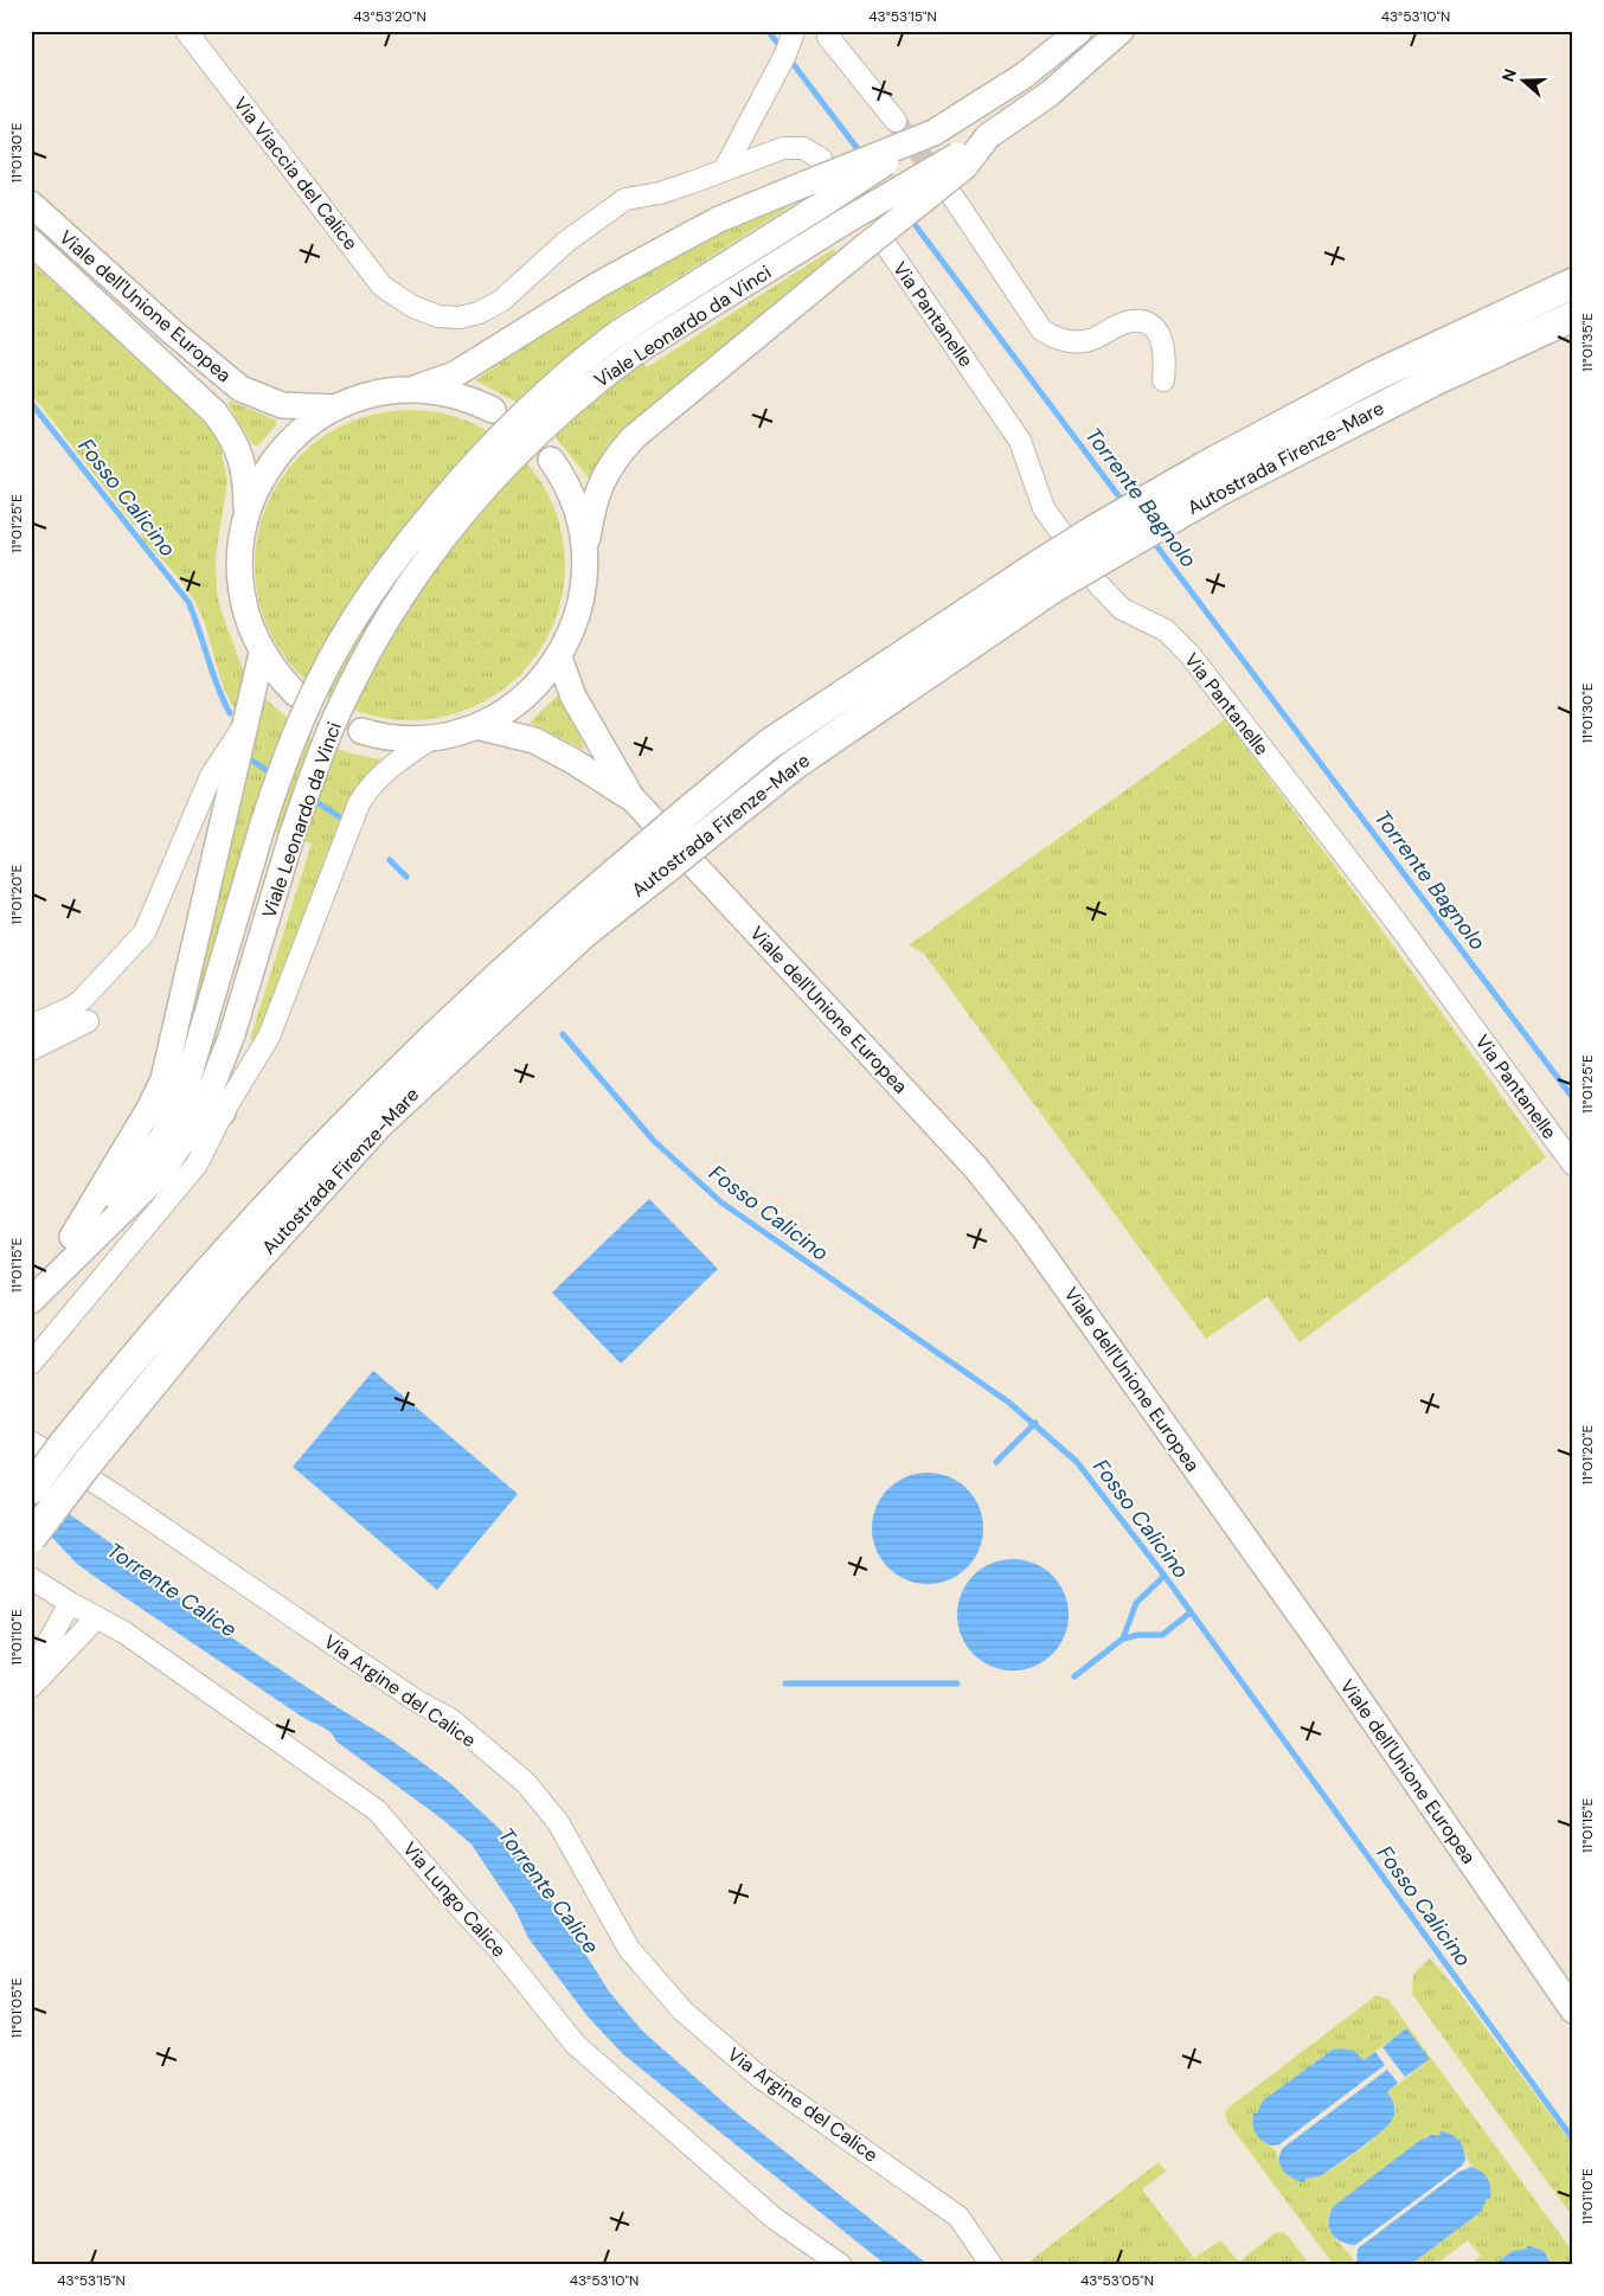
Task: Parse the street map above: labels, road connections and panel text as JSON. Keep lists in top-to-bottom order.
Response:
{
  "streets": {
    "highway": ["Autostrada Firenze-Mare"],
    "main road": ["Viale dell'Unione Europea", "Viale Leonardo da Vinci"],
    "street": [
      "Via Viaccia del Calice",
      "Via Pantanelle",
      "Via Argine del Calice",
      "Via Lungo Calice"
    ]
  },
  "water": ["Fosso Calicino", "Torrente Bagnolo", "Torrente Calice"],
  "north": "left",
  "coordinates": [
    "43°53'20\"N",
    "43°53'15\"N",
    "43°53'10\"N",
    "11°01'30\"E",
    "11°01'35\"E",
    "11°01'25\"E",
    "11°01'20\"E",
    "11°01'15\"E",
    "11°01'10\"E",
    "11°01'05\"E",
    "43°53'05\"N"
  ]
}
